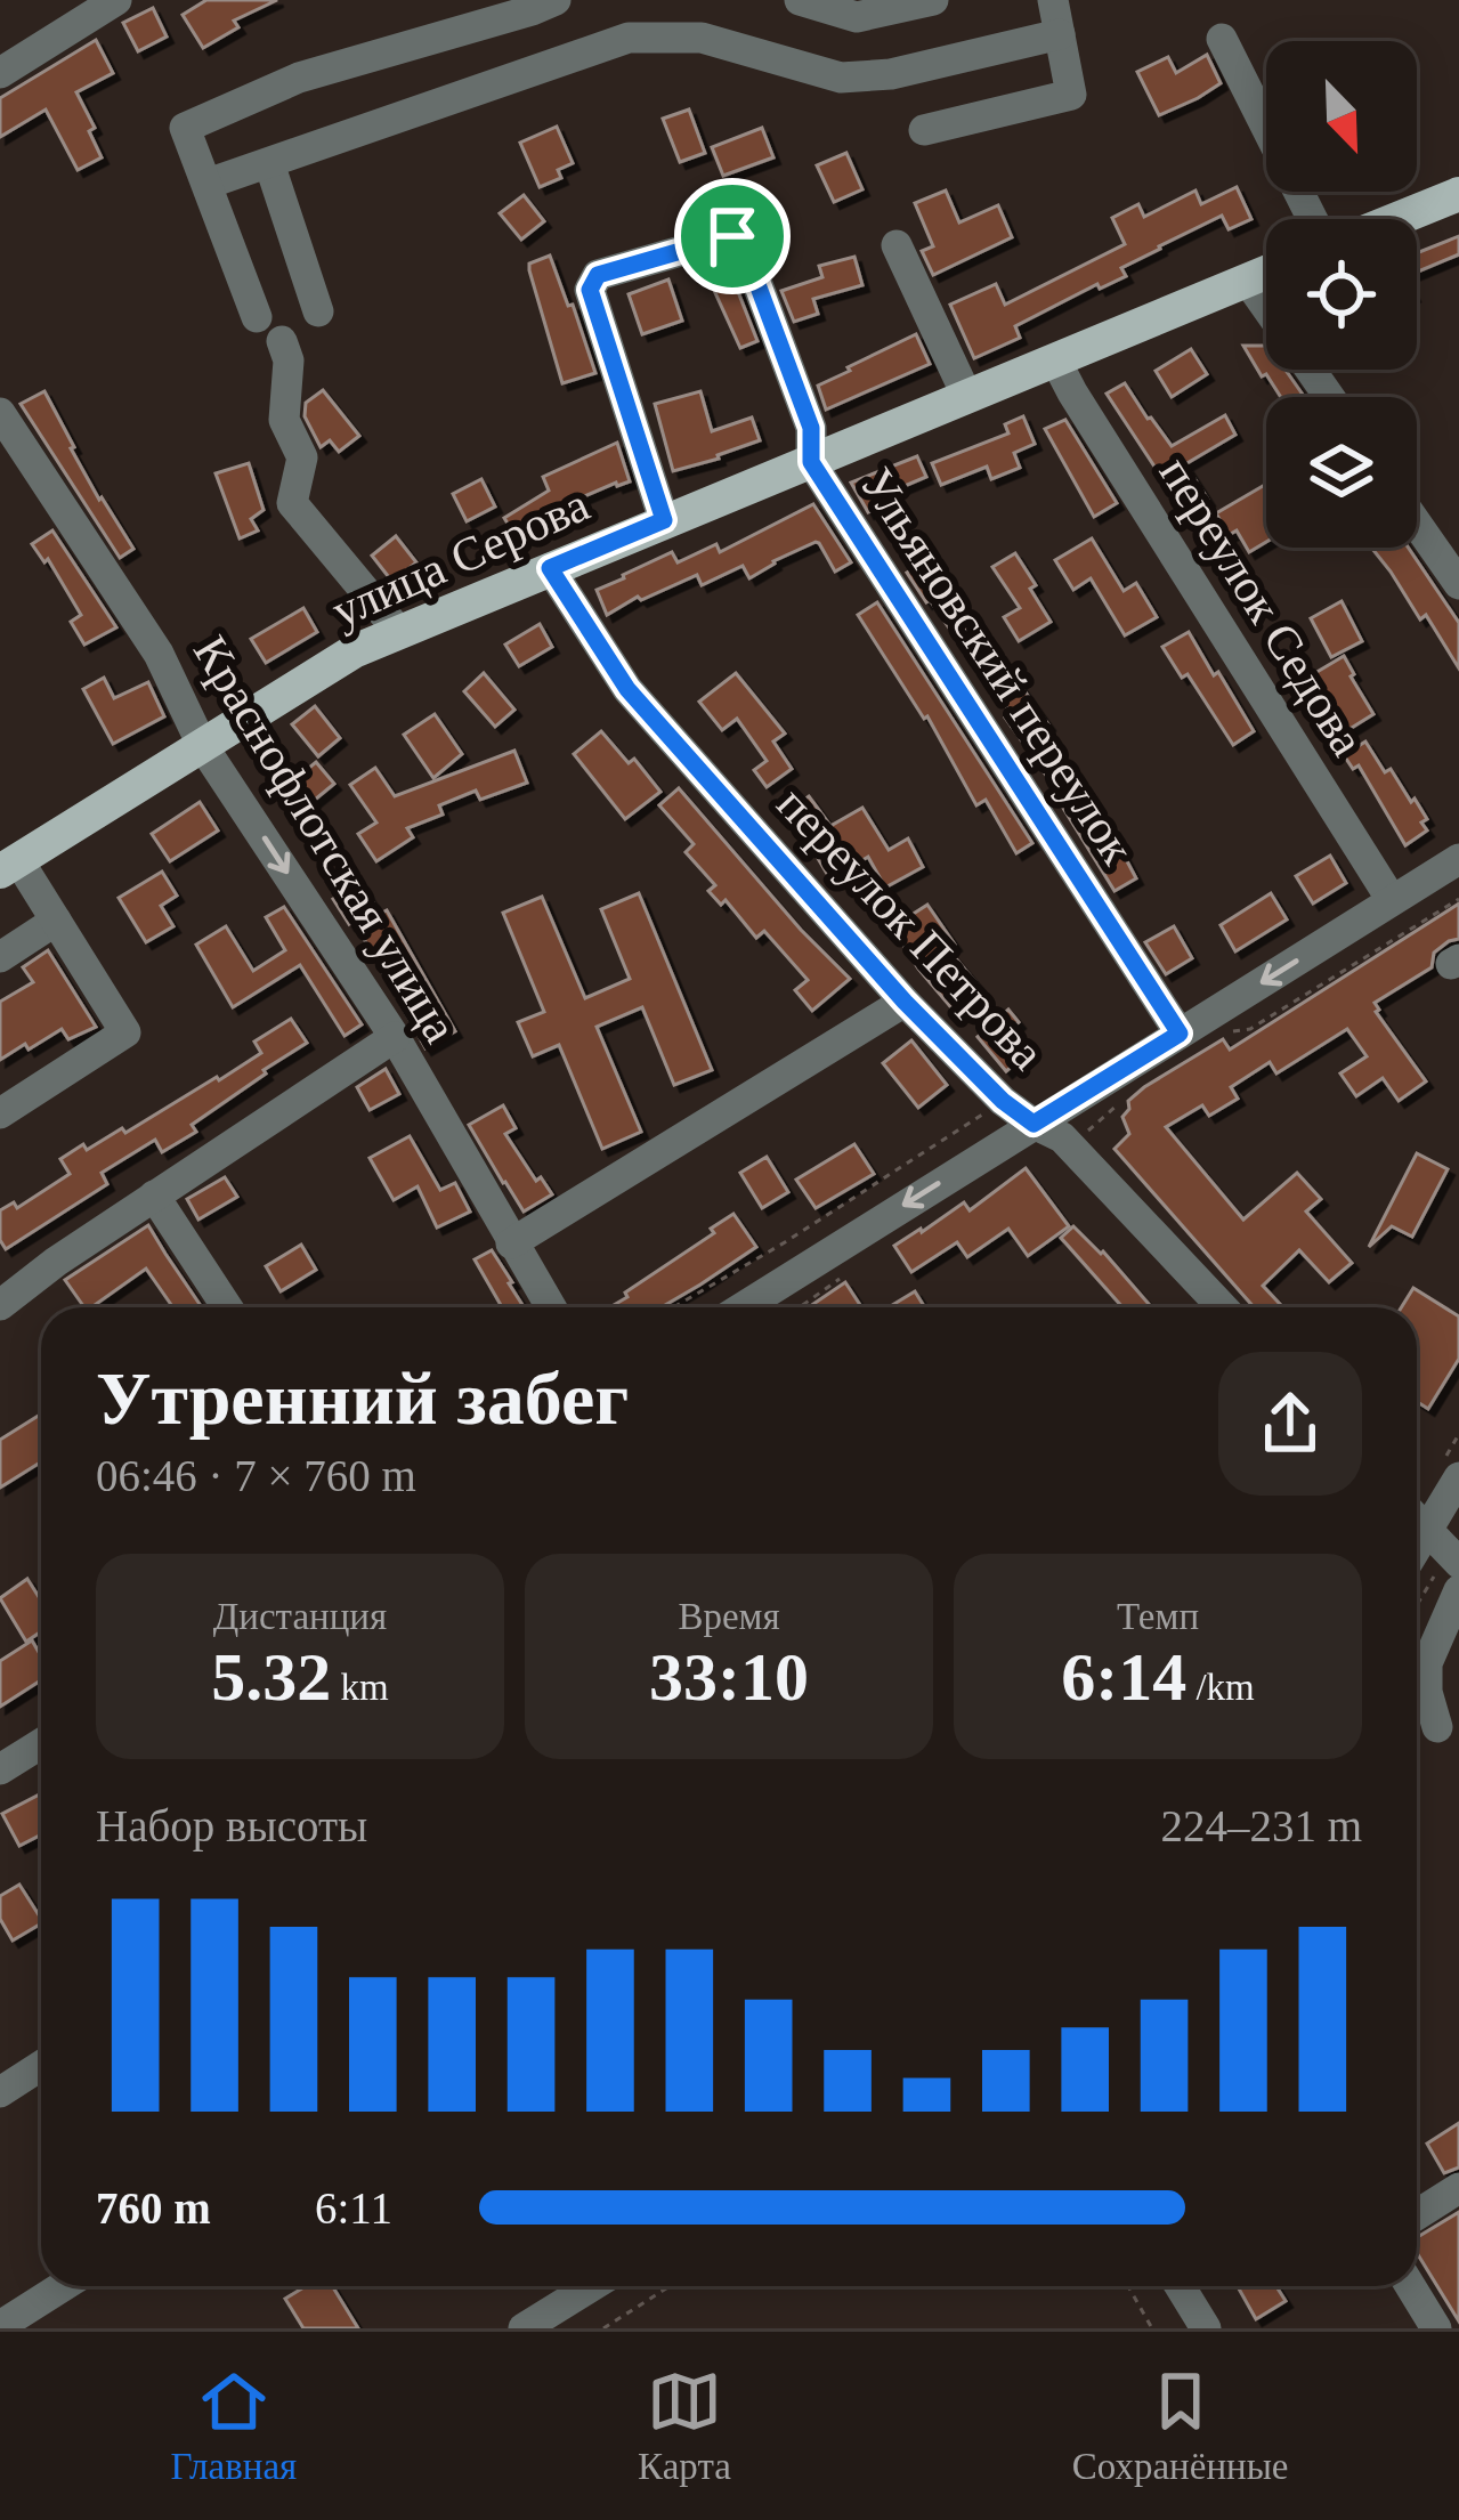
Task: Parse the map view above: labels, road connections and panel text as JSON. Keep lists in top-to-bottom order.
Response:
{
  "streets": {
    "main road": ["улица Серова"],
    "street": [
      "переулок Седова",
      "Ульяновский переулок",
      "Краснофлотская улица",
      "переулок Петрова"
    ]
  },
  "crossings": [
    ["улица Серова", "переулок Седова"],
    ["улица Серова", "Ульяновский переулок"],
    ["улица Серова", "Краснофлотская улица"],
    ["улица Серова", "переулок Петрова"]
  ],
  "north": "bottom right",
  "page": {
    "heading": ["Утренний забег", "06:46 · 7 × 760 m"],
    "stats": [
      ["Дистанция", "5.32 km"],
      ["Время", "33:10"],
      ["Темп", "6:14 /km"]
    ],
    "chart": ["Набор высоты", "224–231 m"],
    "list": [
      {
        "name": "760 m",
        "note": "6:11"
      }
    ],
    "tabs": ["Главная", "Карта", "Сохранённые"]
  }
}
